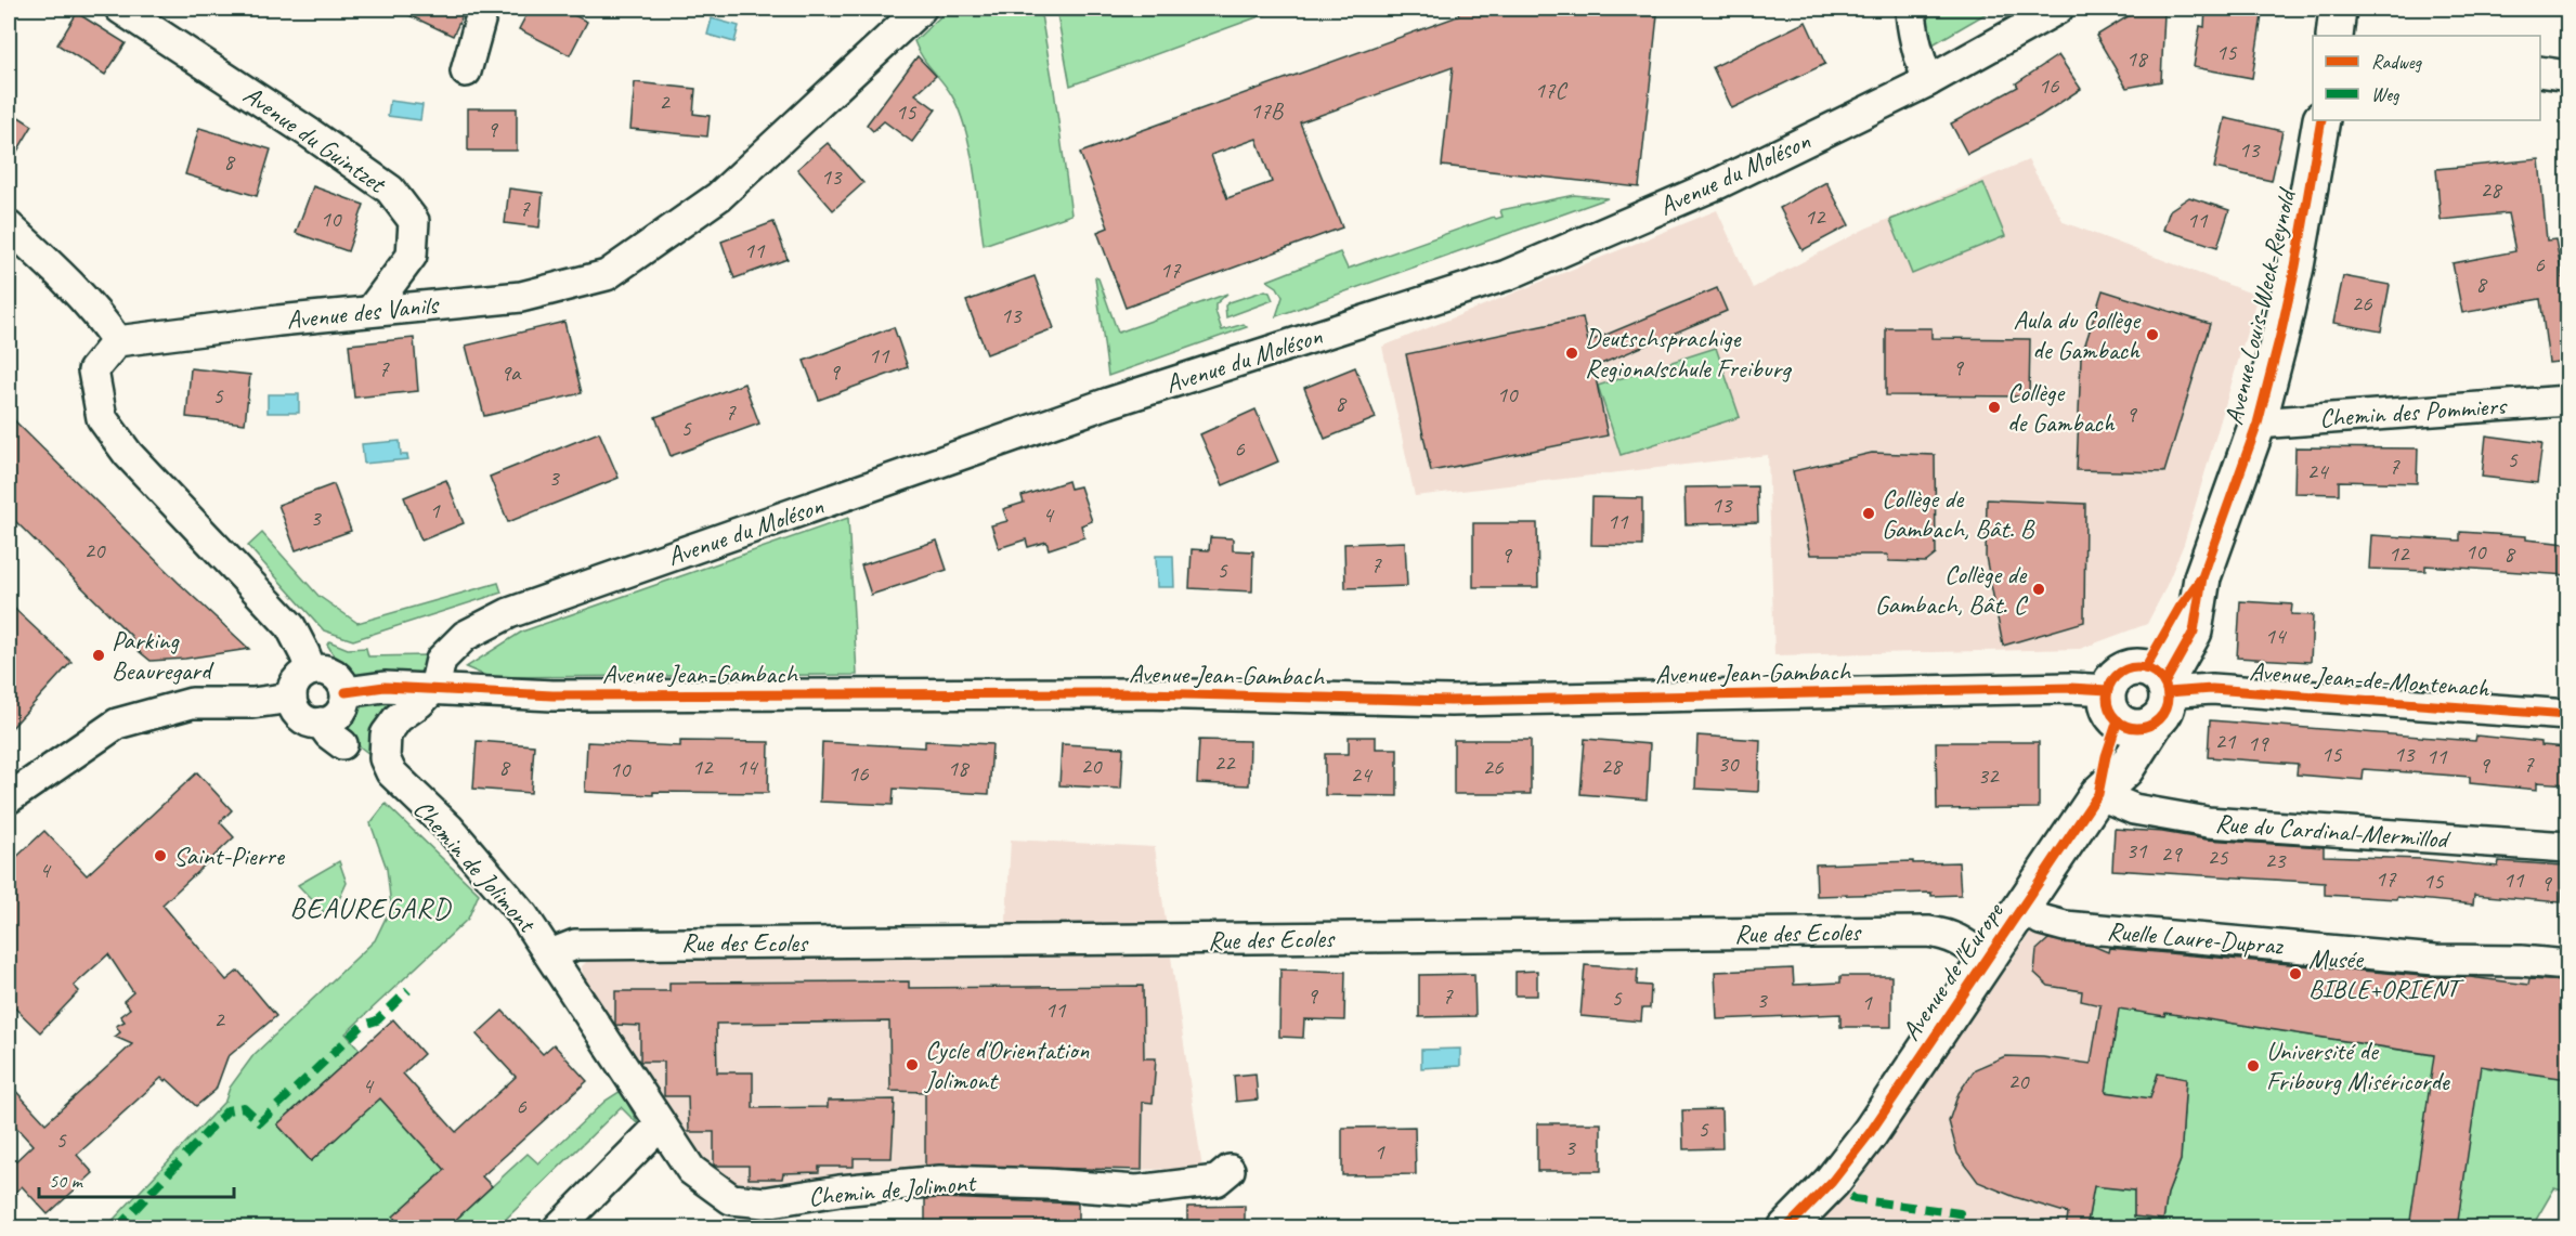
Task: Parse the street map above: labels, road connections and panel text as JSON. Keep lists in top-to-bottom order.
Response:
{
  "streets": {
    "main road": ["Avenue Louis-Weck-Reynold", "Avenue de l'Europe"],
    "street": [
      "Avenue du Guintzet",
      "Avenue du Moléson",
      "Avenue des Vanils",
      "Chemin des Pommiers",
      "Avenue Jean-Gambach",
      "Avenue Jean-de-Montenach",
      "Rue du Cardinal-Mermillod",
      "Chemin de Jolimont",
      "Rue des Ecoles",
      "Ruelle Laure-Dupraz"
    ]
  },
  "crossings": [
    ["Avenue du Guintzet", "Avenue des Vanils"],
    ["Avenue du Moléson", "Avenue Jean-Gambach"],
    ["Avenue du Moléson", "Chemin de Jolimont"],
    ["Avenue Louis-Weck-Reynold", "Chemin des Pommiers"],
    ["Avenue Louis-Weck-Reynold", "Avenue Jean-de-Montenach"],
    ["Avenue Louis-Weck-Reynold", "Avenue de l'Europe"],
    ["Avenue Jean-Gambach", "Chemin de Jolimont"],
    ["Avenue Jean-Gambach", "Avenue de l'Europe"],
    ["Avenue Jean-de-Montenach", "Avenue de l'Europe"],
    ["Rue du Cardinal-Mermillod", "Avenue de l'Europe"],
    ["Chemin de Jolimont", "Rue des Ecoles"],
    ["Rue des Ecoles", "Avenue de l'Europe"],
    ["Ruelle Laure-Dupraz", "Avenue de l'Europe"]
  ],
  "districts": ["BEAUREGARD"],
  "places": [
    "Aula du Collège de Gambach",
    "Deutschsprachige Regionalschule Freiburg",
    "Collège de Gambach",
    "Collège de Gambach, Bât. B",
    "Collège de Gambach, Bât. C",
    "Parking Beauregard",
    "Saint-Pierre",
    "Musée BIBLE+ORIENT",
    "Cycle d'Orientation Jolimont",
    "Université de Fribourg Miséricorde"
  ],
  "house_numbers": [
    "15",
    "18",
    "16",
    "17C",
    "2",
    "17B",
    "15",
    "9",
    "13",
    "8",
    "13",
    "28",
    "7",
    "12",
    "10",
    "11",
    "11",
    "6",
    "17",
    "8",
    "26",
    "13",
    "11",
    "9",
    "7",
    "9",
    "9a",
    "10",
    "5",
    "8",
    "7",
    "9",
    "5",
    "6",
    "5",
    "7",
    "24",
    "3",
    "13",
    "1",
    "4",
    "3",
    "11",
    "20",
    "10",
    "12",
    "8",
    "9",
    "7",
    "5",
    "14",
    "21",
    "19",
    "15",
    "13",
    "11",
    "22",
    "30",
    "7",
    "9",
    "20",
    "28",
    "8",
    "12",
    "14",
    "26",
    "18",
    "10",
    "16",
    "24",
    "32",
    "31",
    "29",
    "25",
    "23",
    "4",
    "17",
    "11",
    "15",
    "9",
    "9",
    "7",
    "5",
    "3",
    "1",
    "11",
    "2",
    "20",
    "4",
    "6",
    "5",
    "5",
    "3",
    "1"
  ],
  "legend": ["Radweg", "Weg"],
  "scale_bar": "50 m"
}
